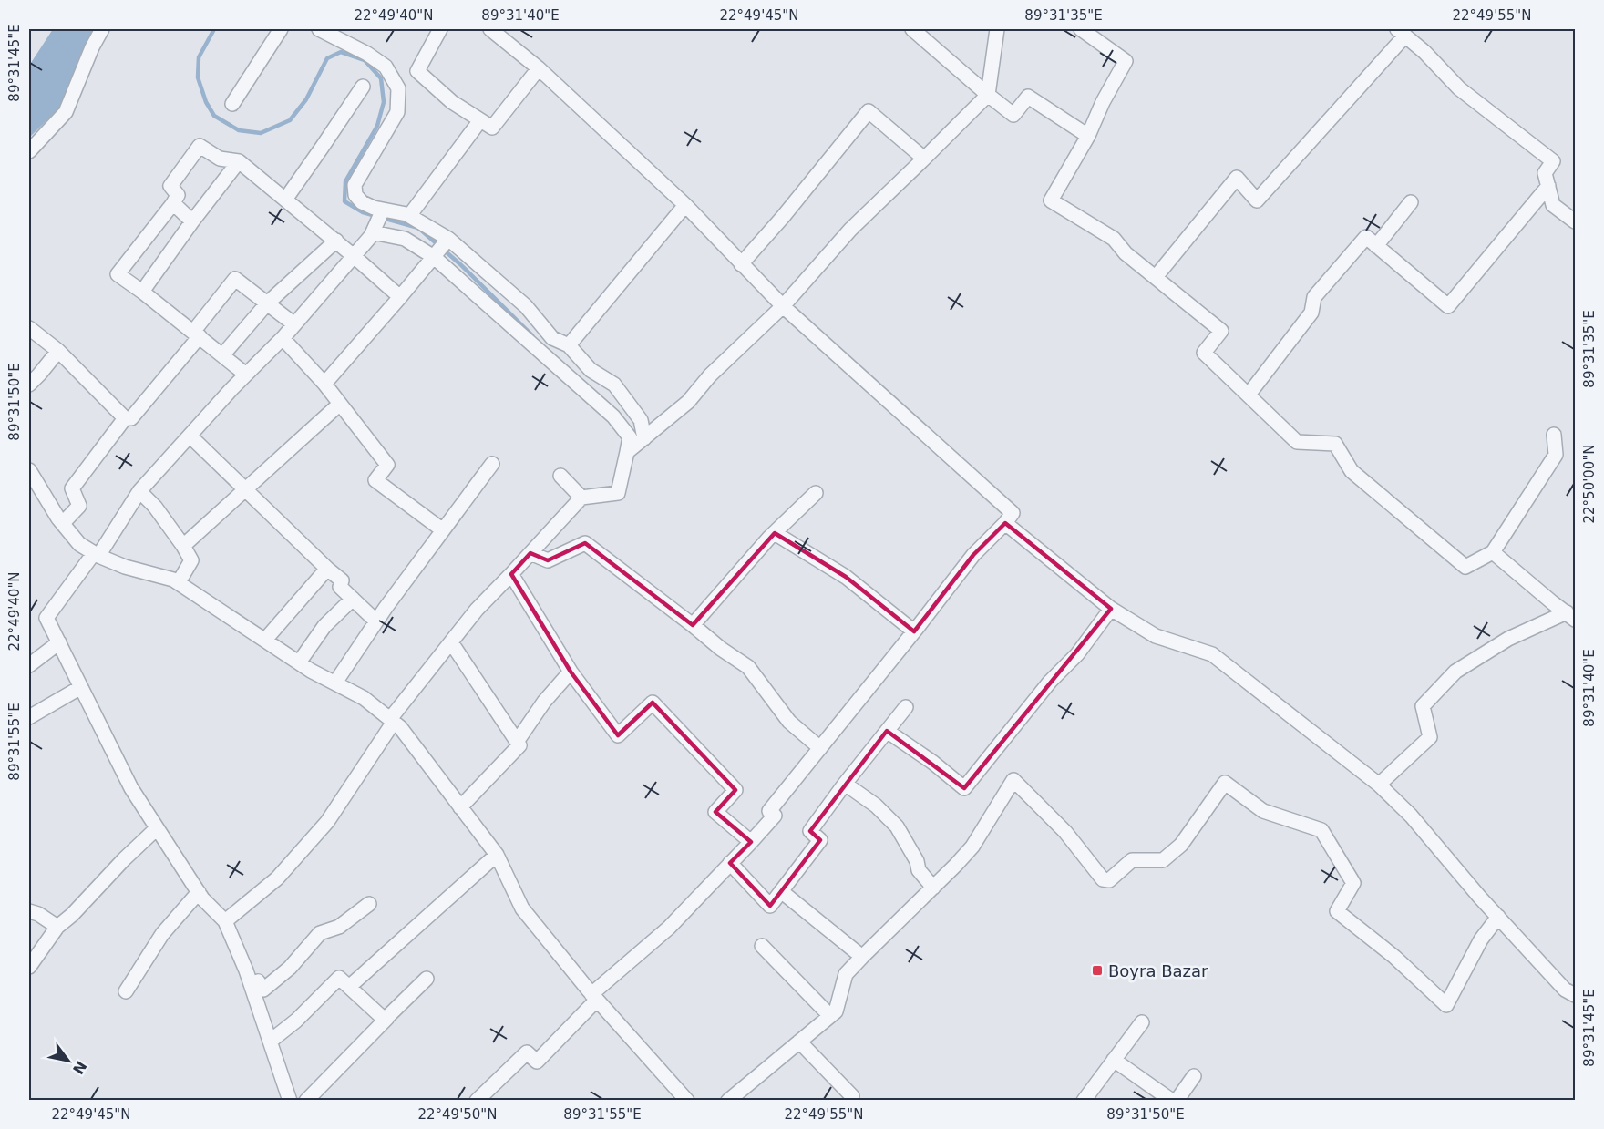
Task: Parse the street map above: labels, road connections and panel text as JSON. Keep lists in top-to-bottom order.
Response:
{
  "places": {
    "transit": ["Boyra Bazar"]
  },
  "north": "bottom right",
  "coordinates": [
    "22°49'40\"N",
    "89°31'40\"E",
    "22°49'45\"N",
    "89°31'35\"E",
    "22°49'55\"N",
    "89°31'45\"E",
    "89°31'50\"E",
    "22°50'00\"N",
    "89°31'55\"E",
    "22°49'50\"N"
  ]
}
